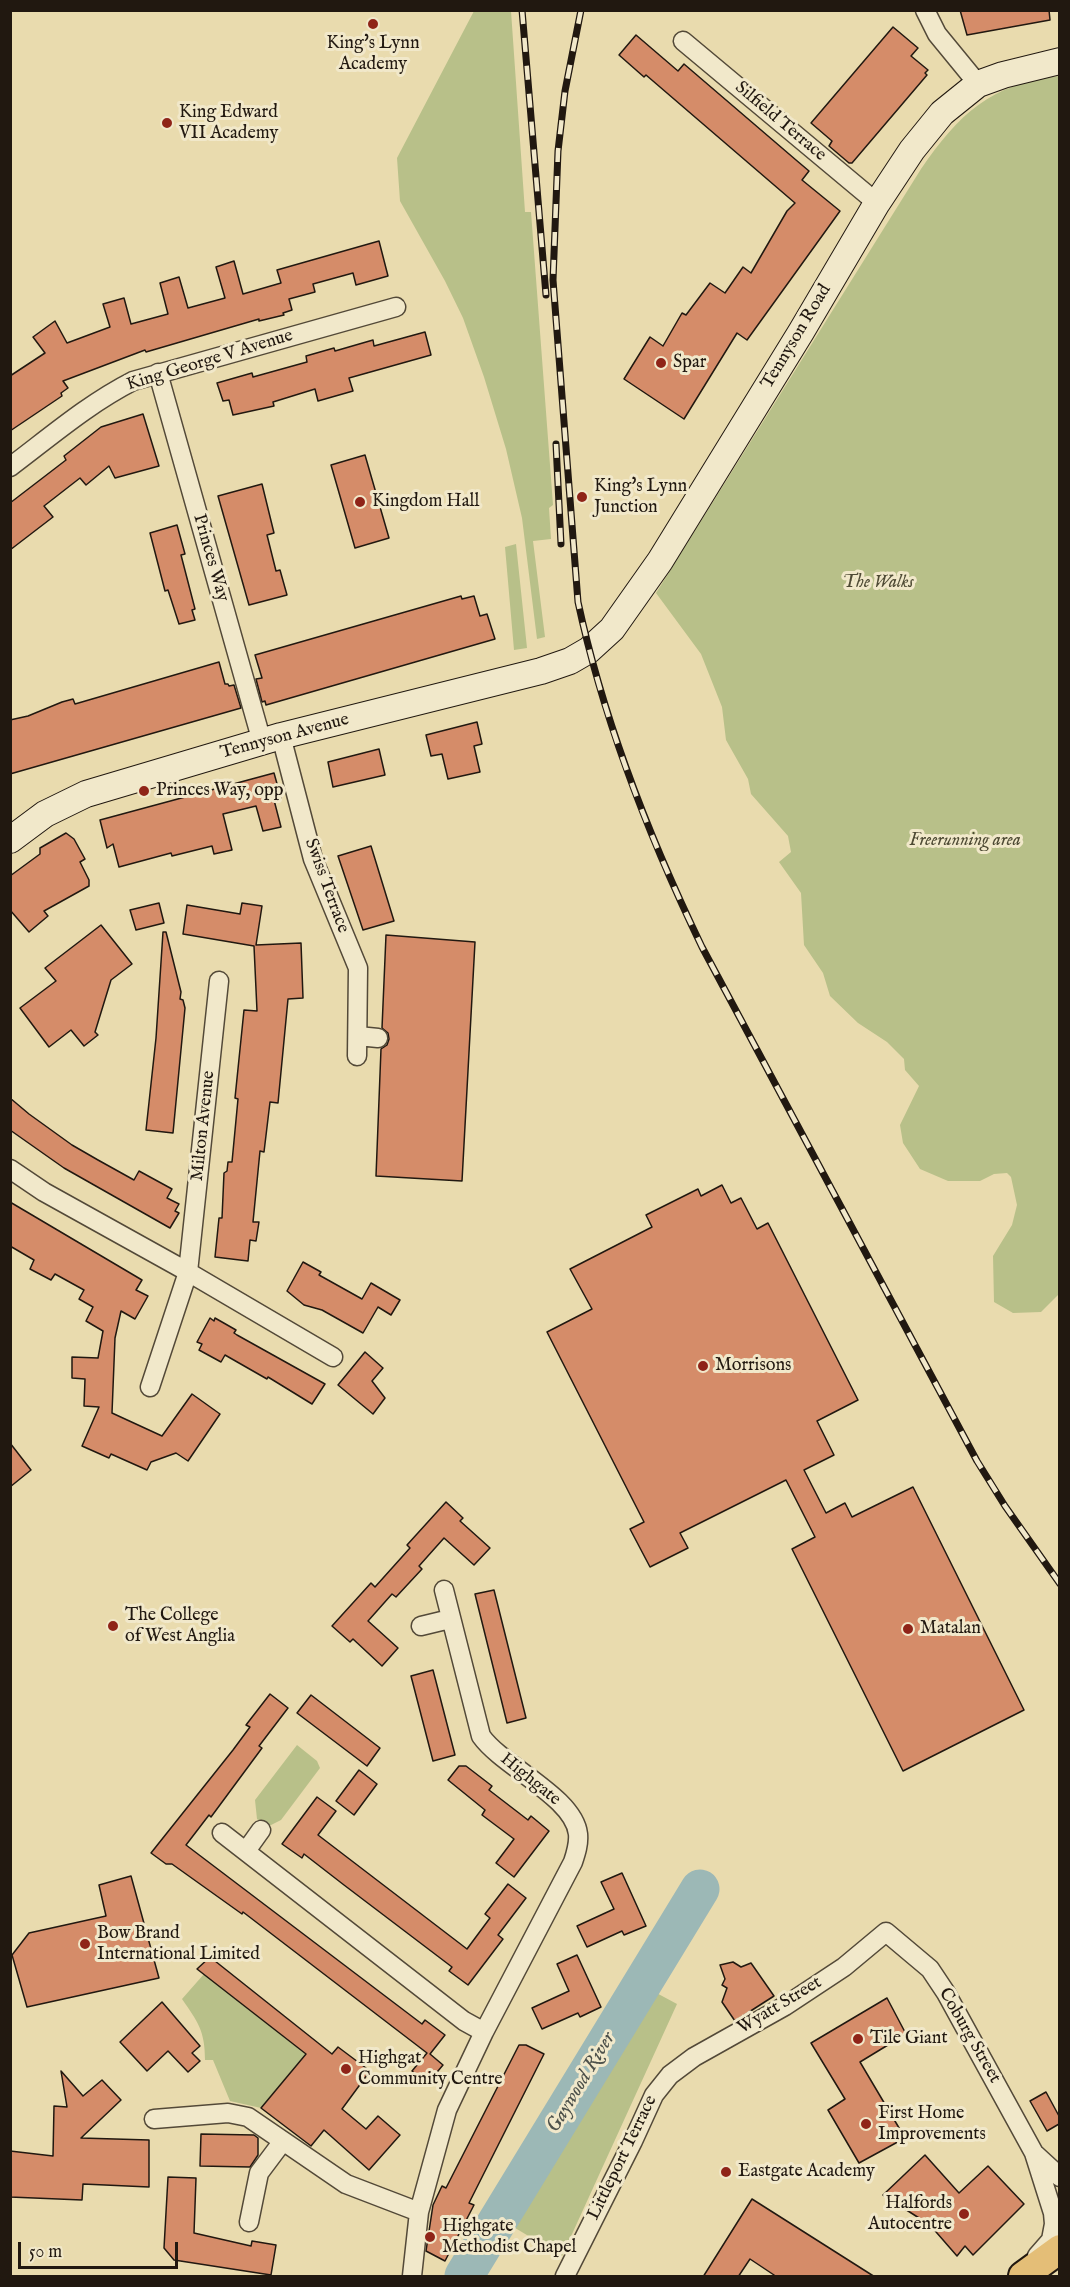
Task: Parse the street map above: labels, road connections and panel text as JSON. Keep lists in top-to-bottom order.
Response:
{
  "streets": {
    "main road": ["Tennyson Road", "Tennyson Avenue"],
    "street": [
      "Silfield Terrace",
      "King George V Avenue",
      "Princes Way",
      "Swiss Terrace",
      "Milton Avenue",
      "Highgate",
      "Wyatt Street",
      "Coburg Street",
      "Littleport Terrace"
    ]
  },
  "crossings": [
    ["Silfield Terrace", "Tennyson Road"],
    ["Tennyson Road", "Tennyson Avenue"],
    ["King George V Avenue", "Princes Way"],
    ["Princes Way", "Tennyson Avenue"],
    ["Princes Way", "Swiss Terrace"],
    ["Tennyson Avenue", "Swiss Terrace"],
    ["Wyatt Street", "Coburg Street"],
    ["Wyatt Street", "Littleport Terrace"]
  ],
  "water": ["Gaywood River"],
  "parks": ["The Walks", "Freerunning area"],
  "places": [
    "King's Lynn Academy",
    "King Edward VII Academy",
    "Spar",
    "King's Lynn Junction",
    "Kingdom Hall",
    "Princes Way, opp",
    "Morrisons",
    "The College of West Anglia",
    "Matalan",
    "Bow Brand International Limited",
    "Tile Giant",
    "Highgat Community Centre",
    "First Home Improvements",
    "Eastgate Academy",
    "Halfords Autocentre",
    "Highgate Methodist Chapel"
  ],
  "scale_bar": "50 m"
}
